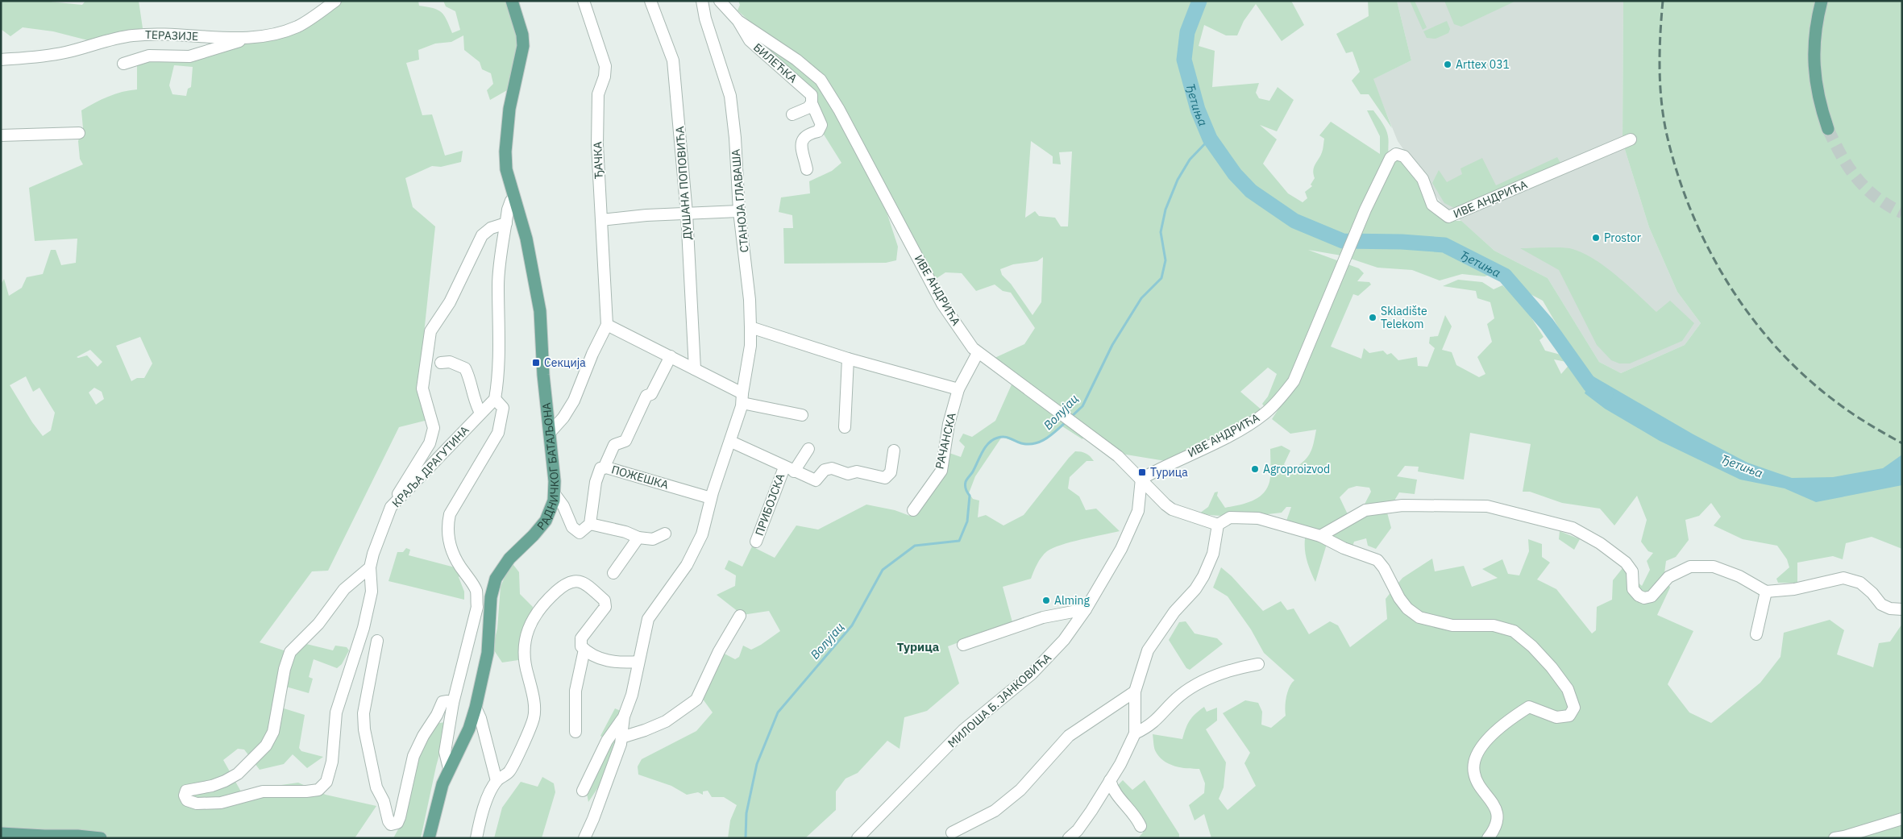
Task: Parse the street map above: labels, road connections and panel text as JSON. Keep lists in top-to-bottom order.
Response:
{
  "streets": {
    "main road": ["РАДНИЧКОГ БАТАЉОНА"],
    "street": [
      "ТЕРАЗИЈЕ",
      "БИЛЕЋКА",
      "ЂАЧКА",
      "ДУШАНА ПОПОВИЋА",
      "ИВЕ АНДРИЋА",
      "СТАНОЈА ГЛАВАША",
      "РАЧАНСКА",
      "КРАЉА ДРАГУТИНА",
      "ПОЖЕШКА",
      "ПРИБОЈСКА",
      "МИЛОША Б. ЈАНКОВИЋА"
    ]
  },
  "crossings": [
    ["БИЛЕЋКА", "ИВЕ АНДРИЋА"],
    ["ИВЕ АНДРИЋА", "РАЧАНСКА"],
    ["ИВЕ АНДРИЋА", "МИЛОША Б. ЈАНКОВИЋА"],
    ["СТАНОЈА ГЛАВАША", "ПОЖЕШКА"]
  ],
  "districts": ["Турица"],
  "water": ["Ђетиња", "Волујац"],
  "places": {
    "other": [
      "Arttex 031",
      "Prostor",
      "Skladište Telekom",
      "Agroproizvod",
      "Alming"
    ],
    "transit": ["Секција", "Турица"]
  }
}
